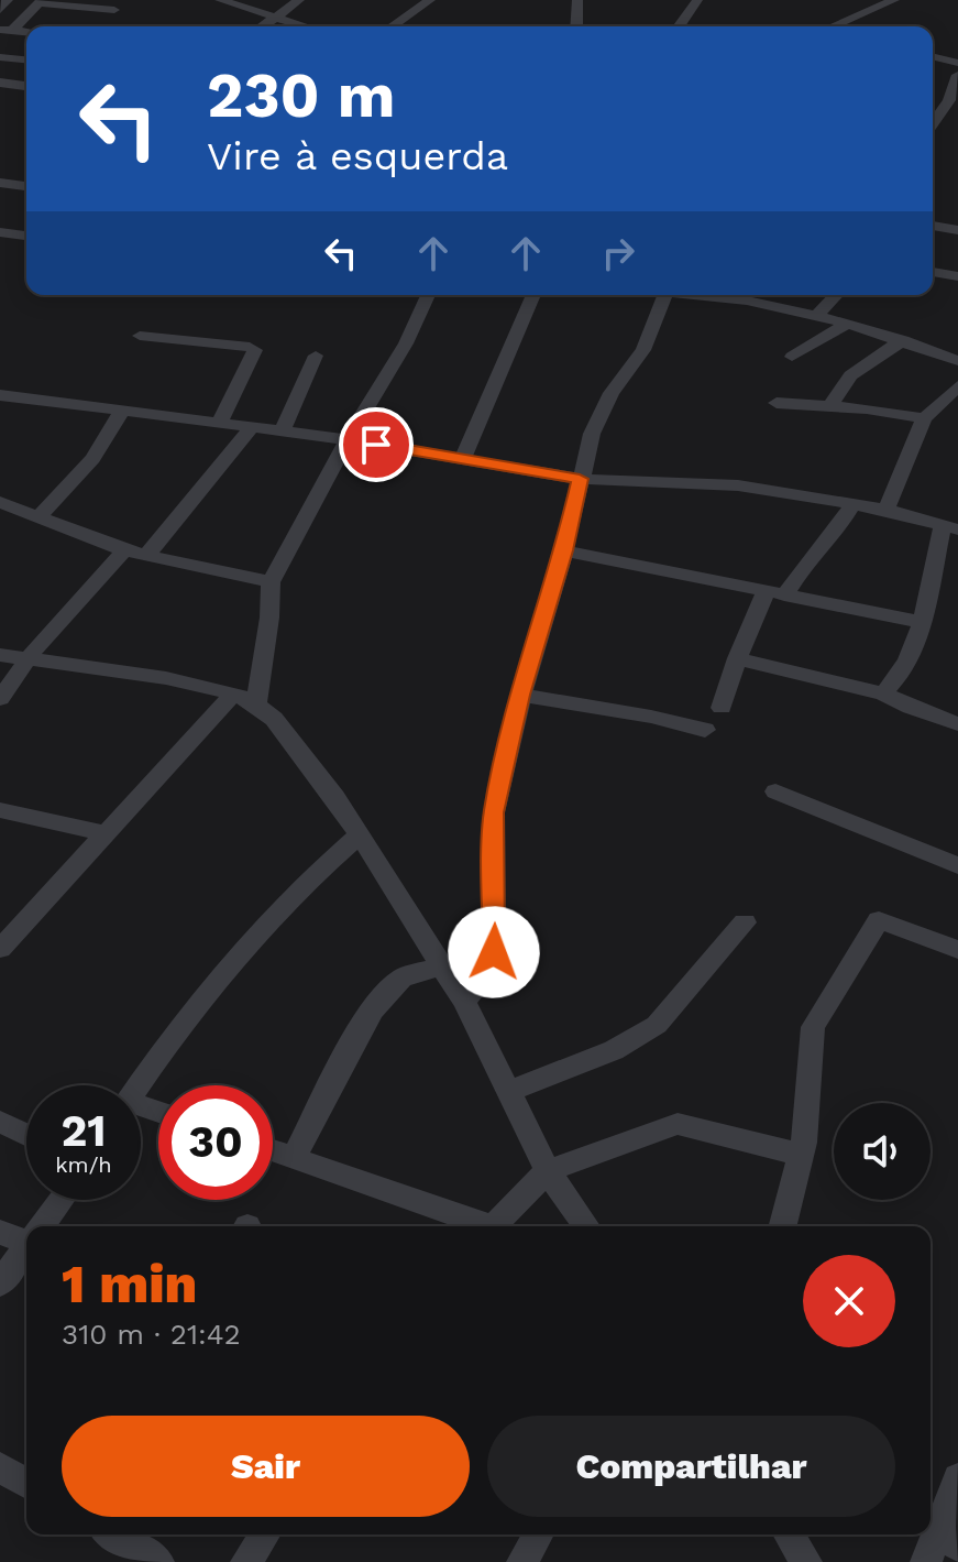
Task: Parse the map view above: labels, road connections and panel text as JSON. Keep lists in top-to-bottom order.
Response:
{
  "page": {
    "turn": ["230 m", "Vire à esquerda"],
    "speed": "21 km/h",
    "limit": "30",
    "heading": ["1 min", "310 m · 21:42"],
    "buttons": ["Sair", "Compartilhar"]
  }
}
